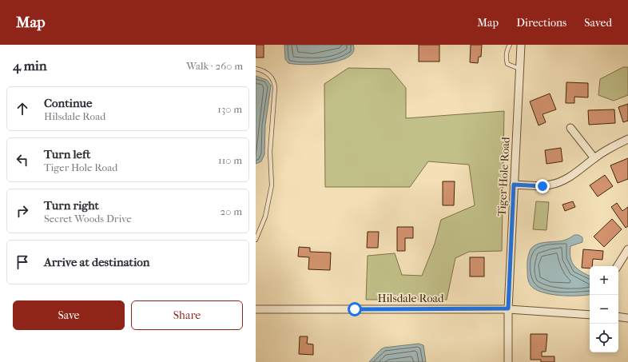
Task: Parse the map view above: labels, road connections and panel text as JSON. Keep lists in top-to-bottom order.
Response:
{
  "streets": {
    "street": ["Tiger Hole Road", "Hilsdale Road"]
  },
  "crossings": [
    ["Tiger Hole Road", "Hilsdale Road"]
  ],
  "page": {
    "header": "Map",
    "nav": ["Map", "Directions", "Saved"],
    "heading": ["4 min", "Walk · 260 m"],
    "list": [
      ["Continue", "Hilsdale Road", "130 m"],
      ["Turn left", "Tiger Hole Road", "110 m"],
      ["Turn right", "Secret Woods Drive", "20 m"],
      "Arrive at destination"
    ],
    "map_buttons": ["+", "−"],
    "buttons": ["Save", "Share"]
  }
}
